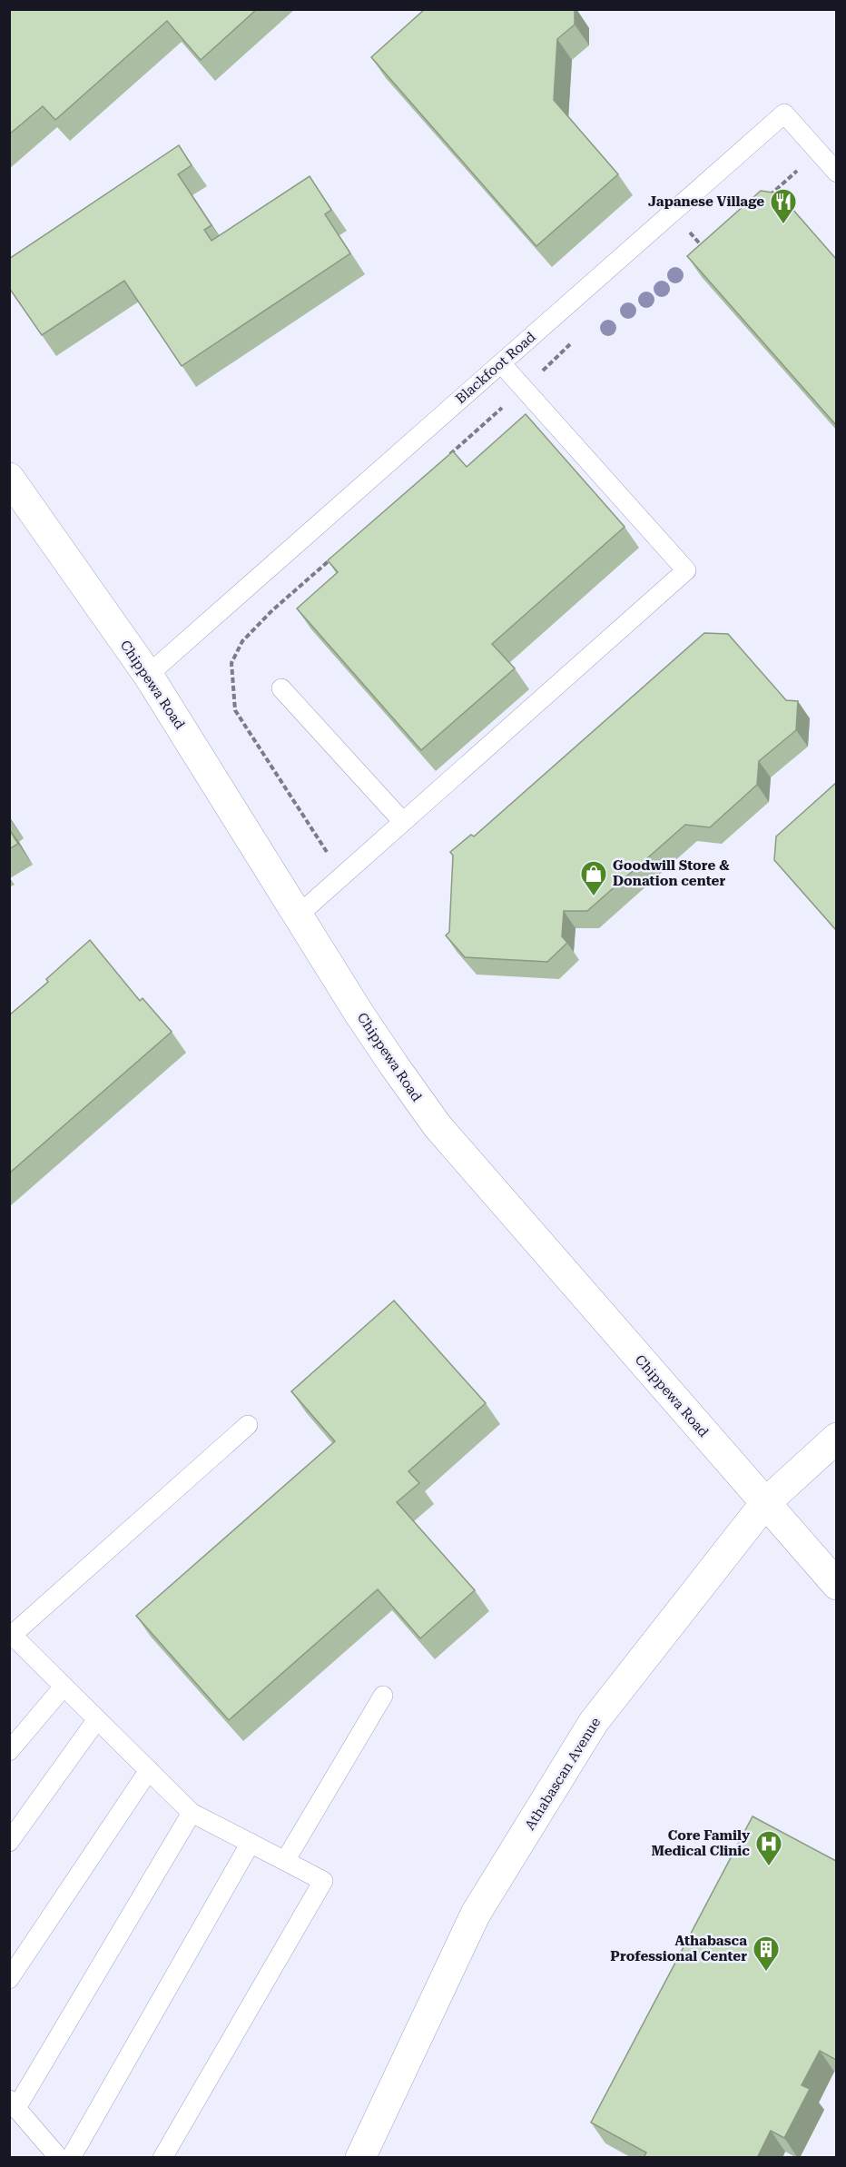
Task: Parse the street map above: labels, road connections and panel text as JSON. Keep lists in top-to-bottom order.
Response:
{
  "streets": {
    "street": ["Chippewa Road", "Athabascan Avenue"],
    "lane": ["Blackfoot Road"]
  },
  "crossings": [
    ["Blackfoot Road", "Chippewa Road"],
    ["Chippewa Road", "Athabascan Avenue"]
  ],
  "places": {
    "restaurant": ["Japanese Village"],
    "shop": ["Goodwill Store & Donation center"],
    "hospital": ["Core Family Medical Clinic"],
    "building": ["Athabasca Professional Center"]
  }
}
